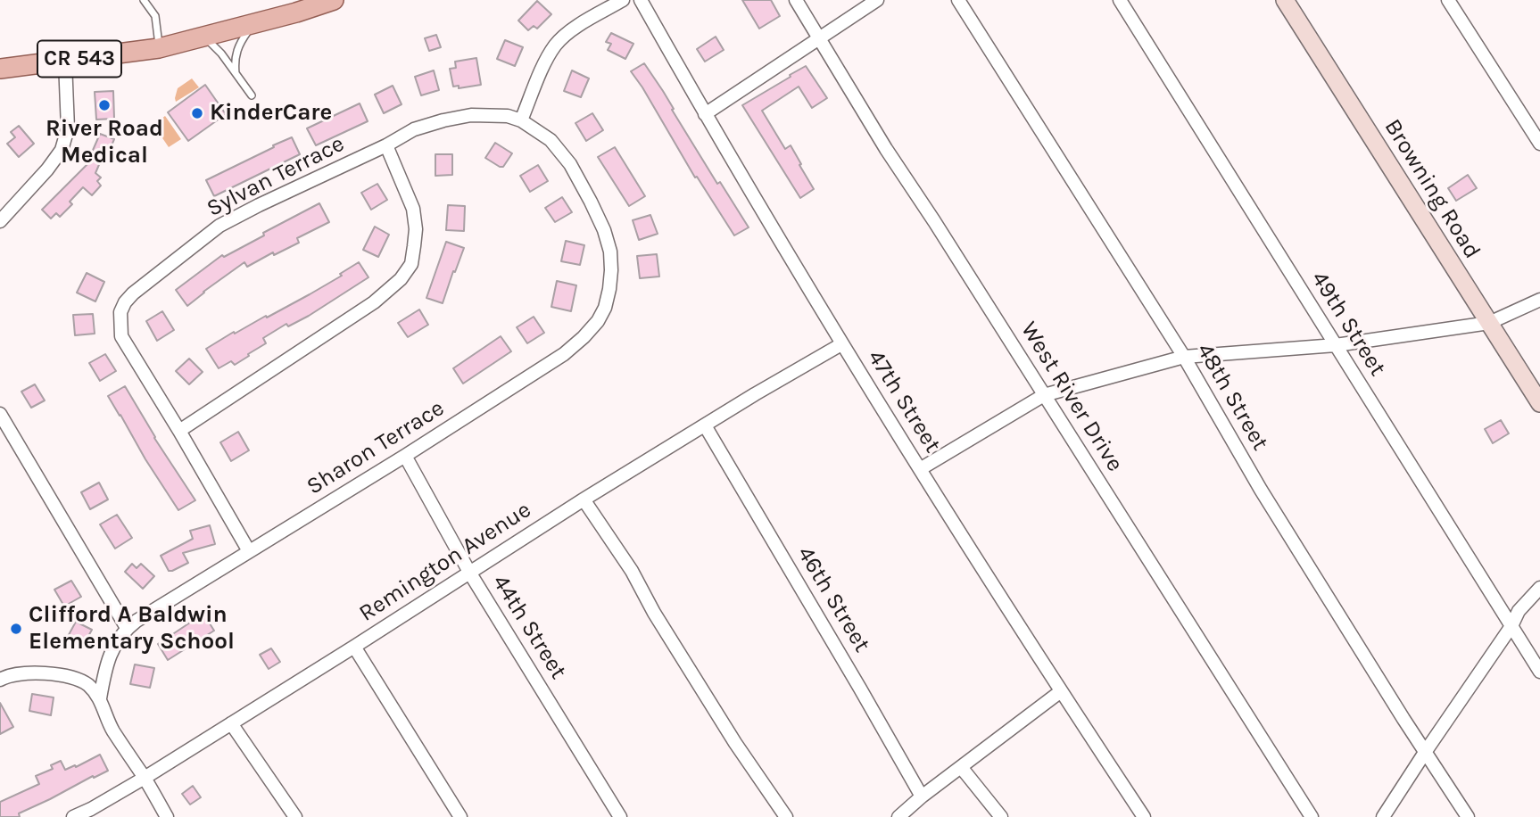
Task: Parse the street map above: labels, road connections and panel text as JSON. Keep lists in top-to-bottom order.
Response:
{
  "streets": {
    "main road": ["CR 543", "Browning Road"],
    "street": [
      "Sylvan Terrace",
      "49th Street",
      "West River Drive",
      "48th Street",
      "47th Street",
      "Sharon Terrace",
      "Remington Avenue",
      "46th Street",
      "44th Street"
    ]
  },
  "crossings": [
    ["Sylvan Terrace", "Sharon Terrace"],
    ["47th Street", "Remington Avenue"],
    ["Sharon Terrace", "44th Street"],
    ["Remington Avenue", "46th Street"],
    ["Remington Avenue", "44th Street"]
  ],
  "places": ["River Road Medical", "KinderCare", "Clifford A Baldwin Elementary School"]
}
